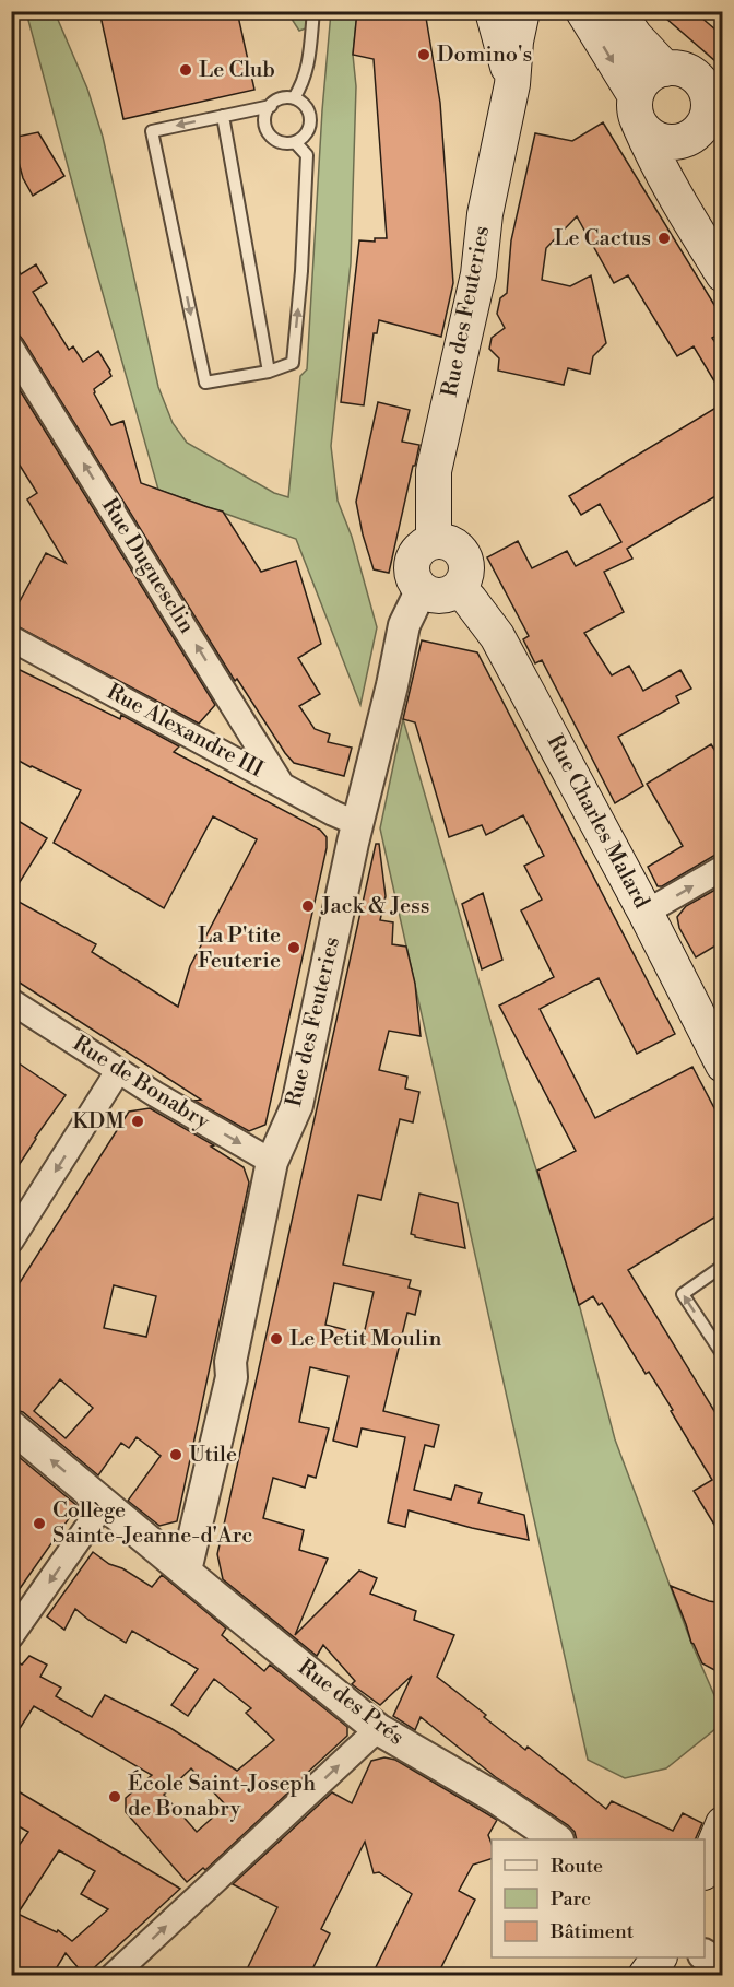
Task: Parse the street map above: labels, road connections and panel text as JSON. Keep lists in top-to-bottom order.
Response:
{
  "streets": {
    "main road": ["Rue des Feuteries", "Rue Charles Malard"],
    "street": [
      "Rue Duguesclin",
      "Rue Alexandre III",
      "Rue de Bonabry",
      "Rue des Prés"
    ]
  },
  "crossings": [
    ["Rue des Feuteries", "Rue Alexandre III"],
    ["Rue des Feuteries", "Rue Charles Malard"],
    ["Rue des Feuteries", "Rue de Bonabry"],
    ["Rue des Feuteries", "Rue des Prés"],
    ["Rue Duguesclin", "Rue Alexandre III"]
  ],
  "one_way": ["Rue Duguesclin", "Rue de Bonabry"],
  "places": [
    "Domino's",
    "Le Club",
    "Le Cactus",
    "Jack & Jess",
    "La P'tite Feuterie",
    "KDM",
    "Le Petit Moulin",
    "Utile",
    "Collège Sainte-Jeanne-d'Arc",
    "École Saint-Joseph de Bonabry"
  ],
  "legend": ["Route", "Parc", "Bâtiment"]
}
